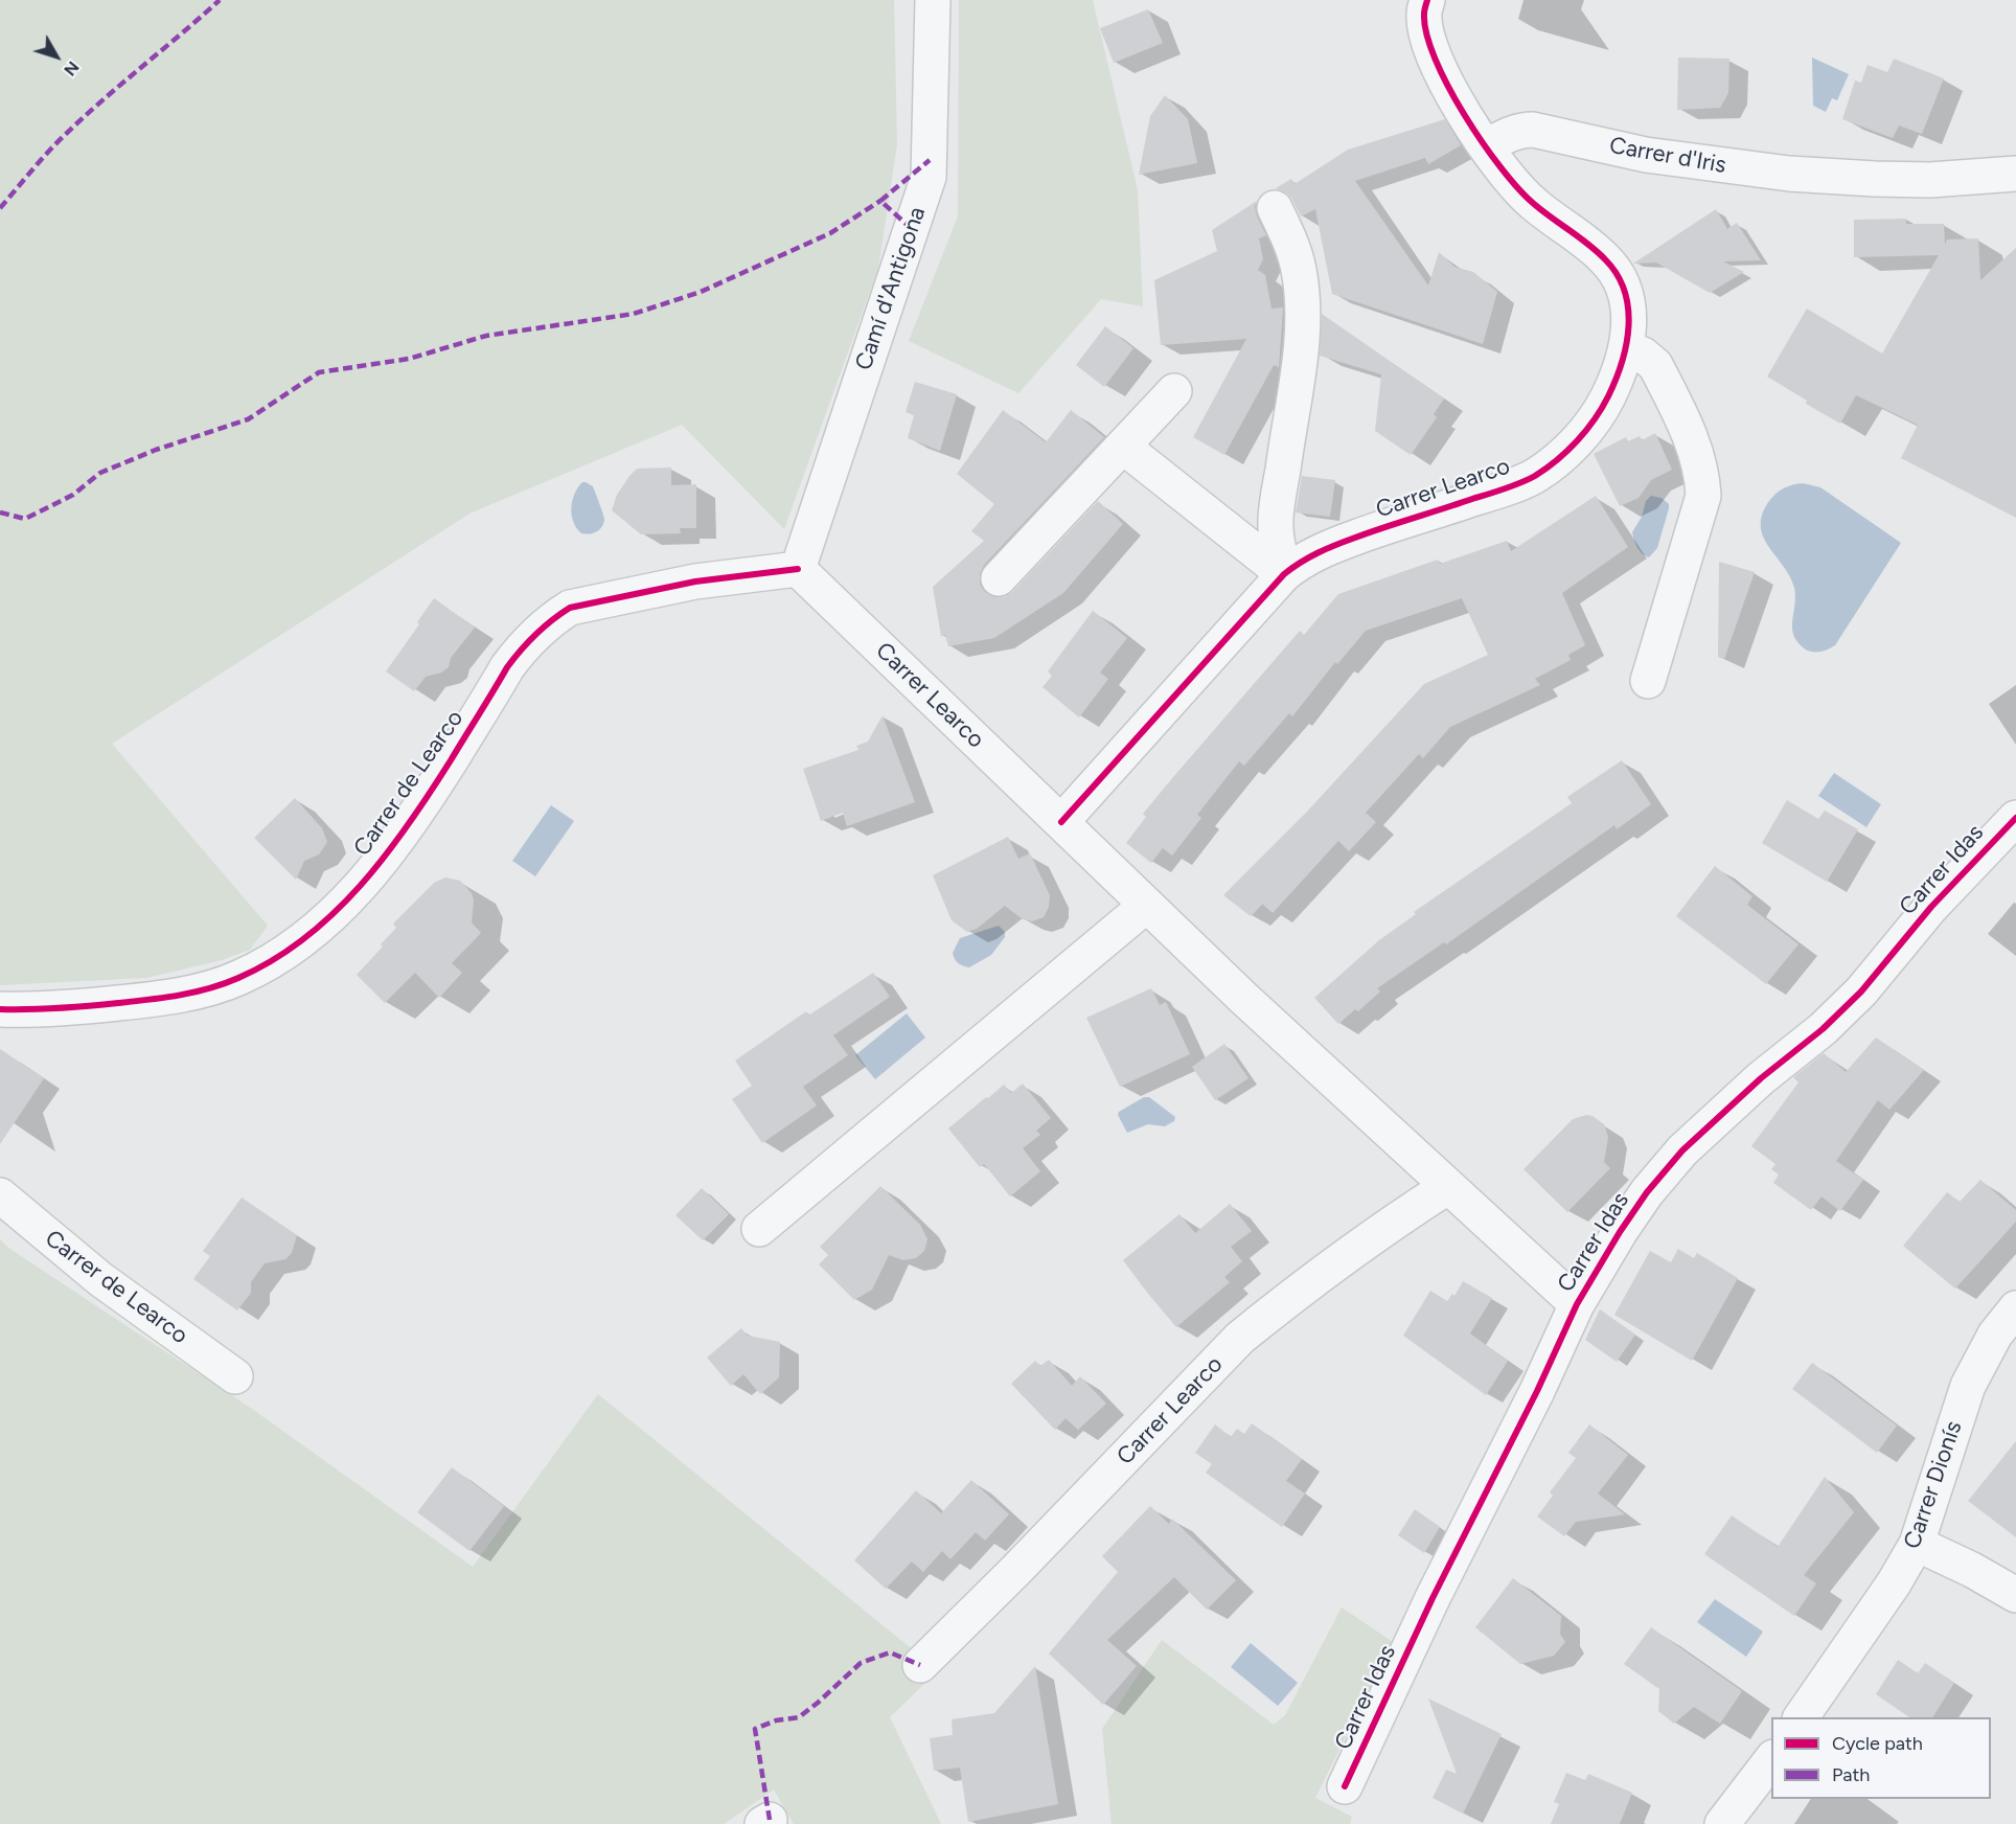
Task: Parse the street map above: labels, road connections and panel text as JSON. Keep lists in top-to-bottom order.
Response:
{
  "streets": {
    "street": [
      "Carrer d'Iris",
      "Camí d'Antigona",
      "Carrer Learco",
      "Carrer de Learco",
      "Carrer Idas",
      "Carrer Dionís"
    ]
  },
  "crossings": [
    ["Carrer d'Iris", "Carrer Learco"],
    ["Camí d'Antigona", "Carrer Learco"],
    ["Camí d'Antigona", "Carrer de Learco"],
    ["Carrer Learco", "Carrer de Learco"],
    ["Carrer Learco", "Carrer Idas"]
  ],
  "legend": ["Cycle path", "Path"],
  "north": "bottom right"
}
